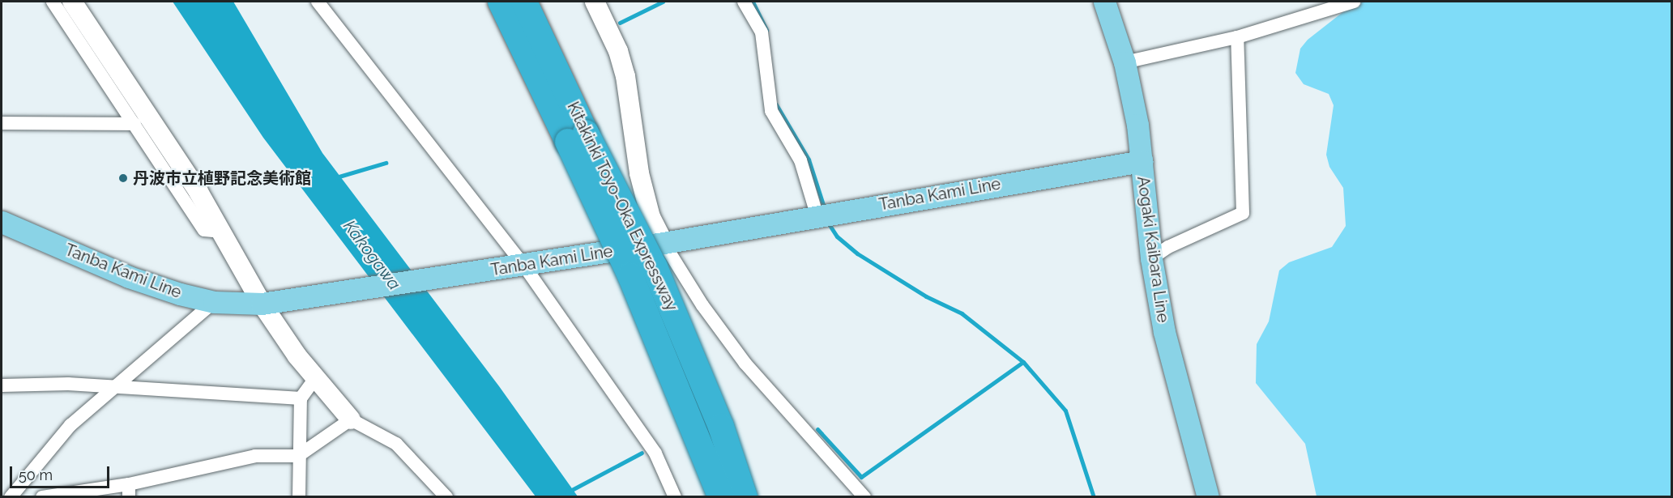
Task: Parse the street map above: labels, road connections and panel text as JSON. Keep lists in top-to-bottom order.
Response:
{
  "streets": {
    "highway": ["Kitakinki Toyo-Oka Expressway"],
    "main road": ["Tanba Kami Line", "Aogaki Kaibara Line"]
  },
  "crossings": [
    ["Tanba Kami Line", "Aogaki Kaibara Line"]
  ],
  "water": ["Kakogawa"],
  "places": ["丹波市立植野記念美術館"],
  "scale_bar": "50 m"
}
